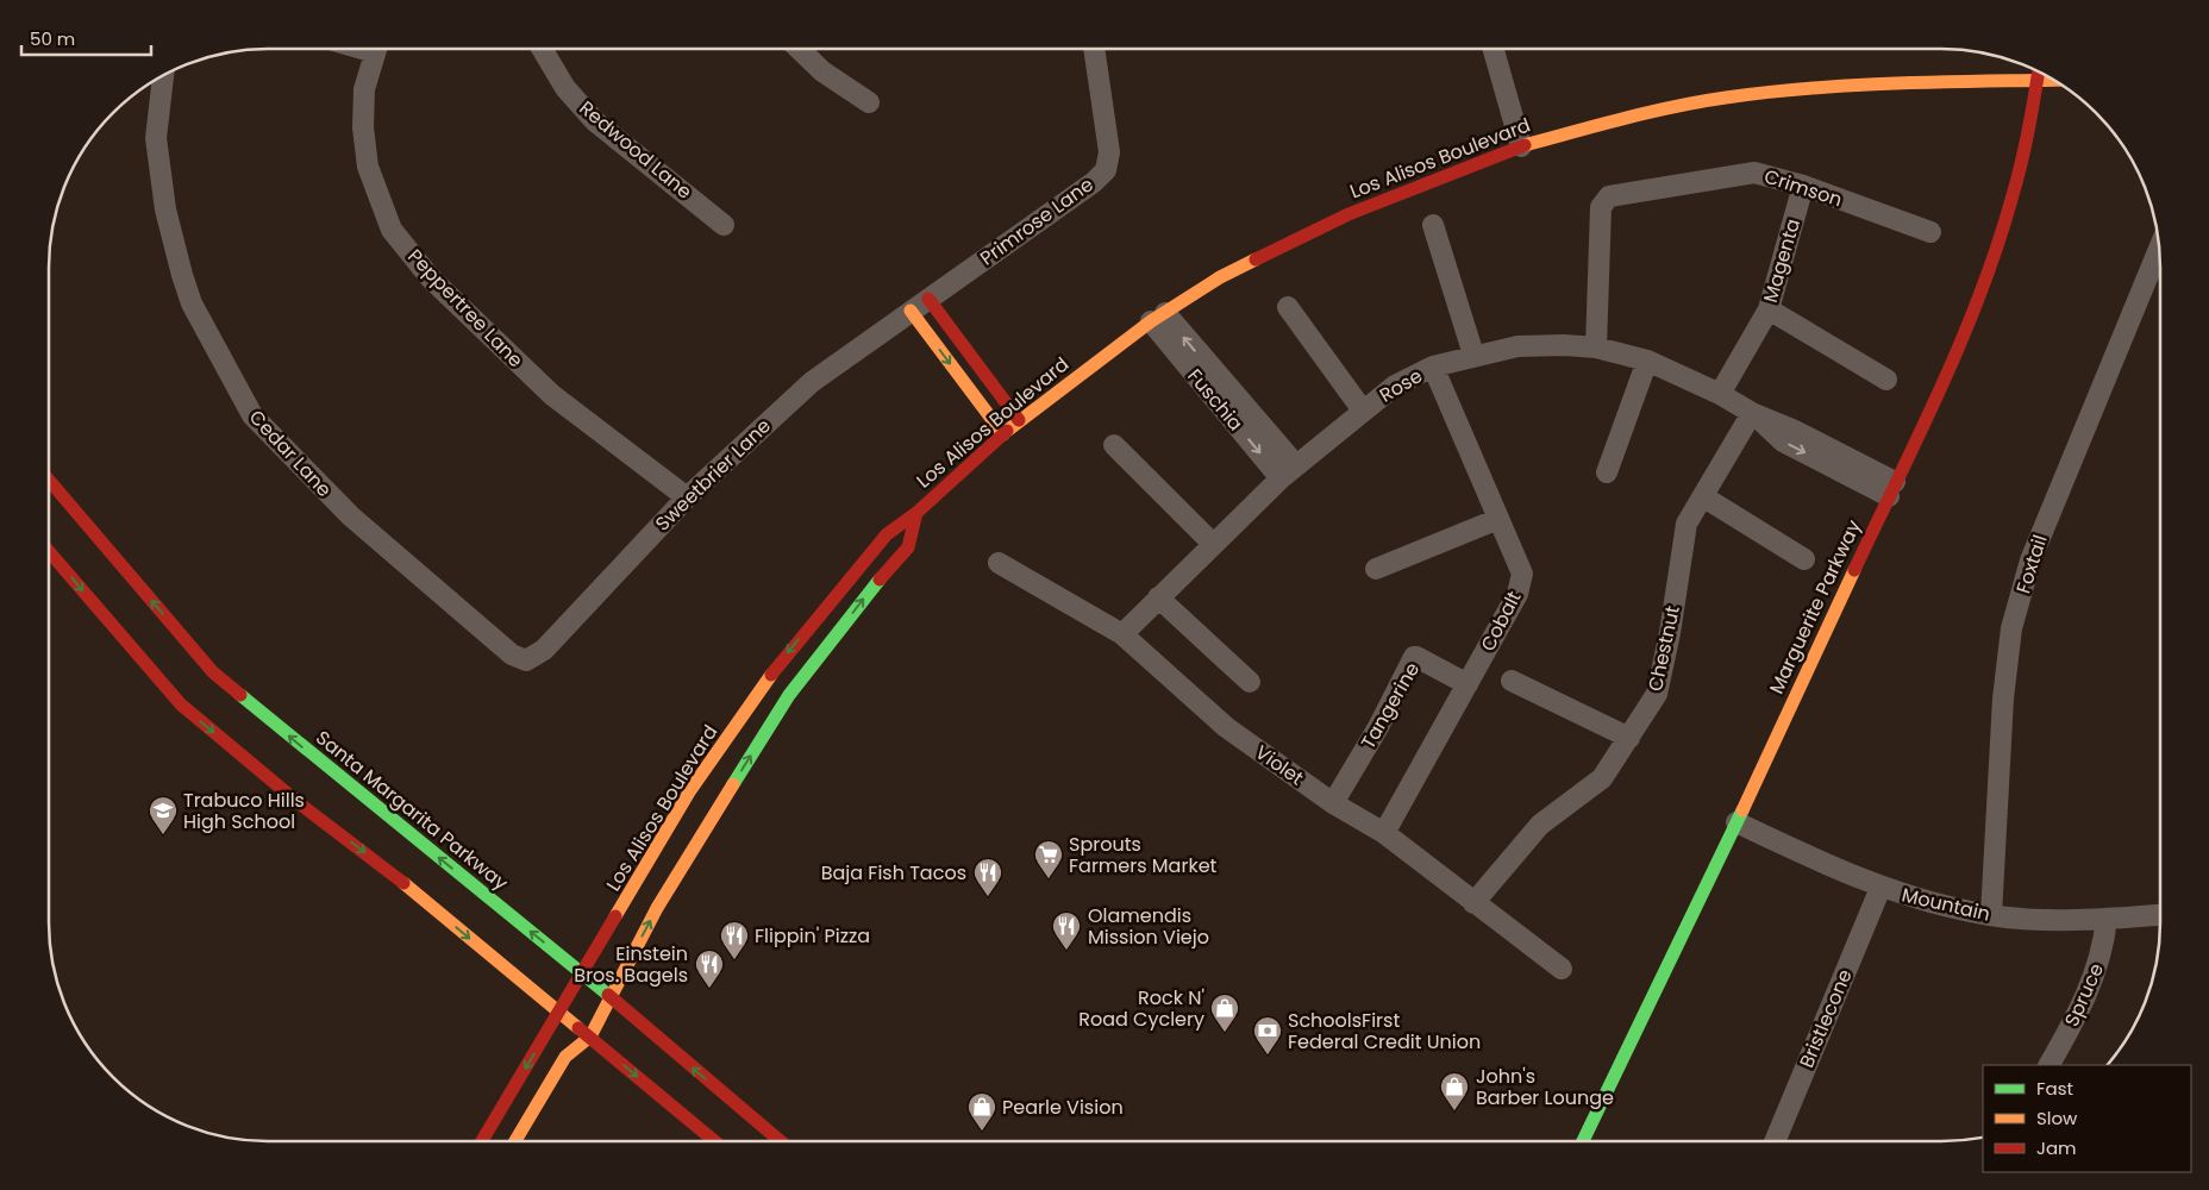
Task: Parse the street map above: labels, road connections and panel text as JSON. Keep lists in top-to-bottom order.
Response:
{
  "streets": {
    "main road": ["Los Alisos Boulevard", "Marguerite Parkway", "Santa Margarita Parkway"],
    "street": [
      "Redwood Lane",
      "Crimson",
      "Primrose Lane",
      "Magenta",
      "Peppertree Lane",
      "Rose",
      "Fuschia",
      "Cedar Lane",
      "Sweetbrier Lane",
      "Foxtail",
      "Cobalt",
      "Chestnut",
      "Tangerine",
      "Violet",
      "Mountain",
      "Spruce",
      "Bristlecone"
    ]
  },
  "crossings": [
    ["Los Alisos Boulevard", "Fuschia"],
    ["Los Alisos Boulevard", "Marguerite Parkway"],
    ["Los Alisos Boulevard", "Santa Margarita Parkway"],
    ["Crimson", "Magenta"],
    ["Crimson", "Rose"],
    ["Primrose Lane", "Sweetbrier Lane"],
    ["Magenta", "Rose"],
    ["Peppertree Lane", "Sweetbrier Lane"],
    ["Rose", "Fuschia"],
    ["Rose", "Marguerite Parkway"],
    ["Rose", "Cobalt"],
    ["Rose", "Chestnut"],
    ["Rose", "Violet"],
    ["Cedar Lane", "Sweetbrier Lane"],
    ["Foxtail", "Mountain"],
    ["Marguerite Parkway", "Mountain"],
    ["Cobalt", "Tangerine"],
    ["Cobalt", "Violet"],
    ["Chestnut", "Violet"],
    ["Tangerine", "Violet"],
    ["Mountain", "Spruce"],
    ["Mountain", "Bristlecone"]
  ],
  "places": {
    "school or university": ["Trabuco Hills High School"],
    "supermarket": ["Sprouts Farmers Market"],
    "restaurant": [
      "Baja Fish Tacos",
      "Olamendis Mission Viejo",
      "Flippin' Pizza",
      "Einstein Bros. Bagels"
    ],
    "shop": ["Rock N' Road Cyclery", "John's Barber Lounge", "Pearle Vision"],
    "bank": ["SchoolsFirst Federal Credit Union"]
  },
  "legend": ["Fast", "Slow", "Jam"],
  "scale_bar": "50 m"
}
